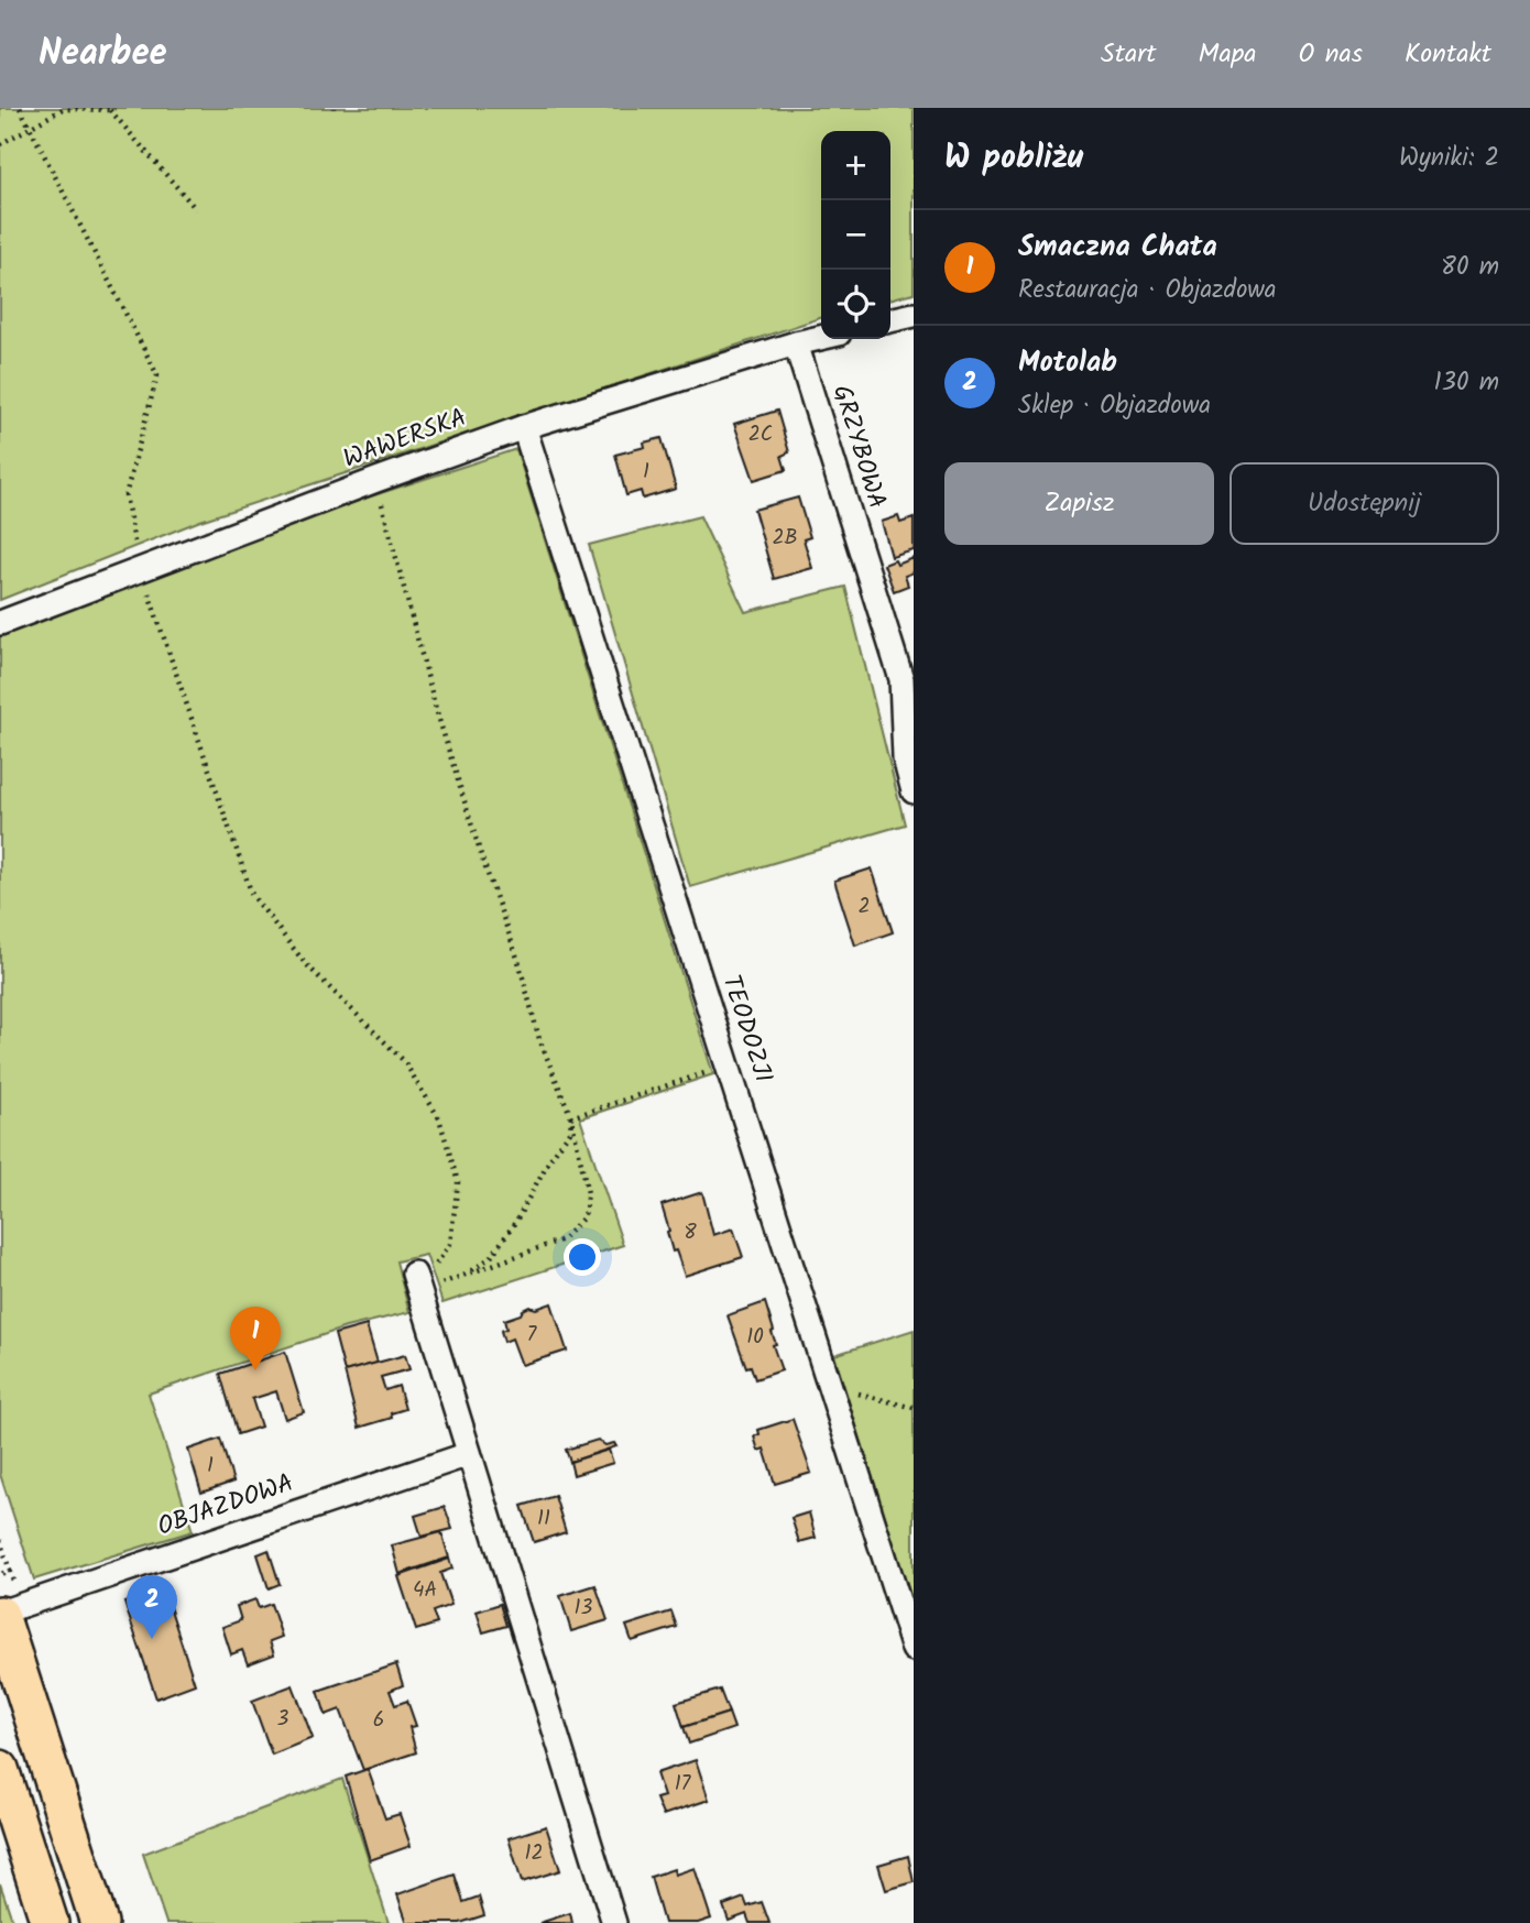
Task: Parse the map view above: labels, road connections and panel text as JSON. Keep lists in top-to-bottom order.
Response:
{
  "streets": {
    "street": [
      "WAWERSKA",
      "GRZYBOWA",
      "TEODOZJI",
      "OBJAZDOWA"
    ]
  },
  "crossings": [
    ["WAWERSKA", "GRZYBOWA"],
    ["WAWERSKA", "TEODOZJI"]
  ],
  "house_numbers": [
    "2C",
    "1",
    "2B",
    "2",
    "8",
    "7",
    "10",
    "1",
    "11",
    "4A",
    "13",
    "3",
    "6",
    "17",
    "12"
  ],
  "page": {
    "header": "Nearbee",
    "nav": [
      "Start",
      "Mapa",
      "O nas",
      "Kontakt"
    ],
    "heading": ["W pobliżu", "Wyniki: 2"],
    "map_buttons": ["+", "−"],
    "list": [
      {
        "mark": "1",
        "name": "Smaczna Chata",
        "note": "Restauracja · Objazdowa",
        "value": "80 m"
      },
      {
        "mark": "2",
        "name": "Motolab",
        "note": "Sklep · Objazdowa",
        "value": "130 m"
      }
    ],
    "buttons": ["Zapisz", "Udostępnij"],
    "pins": ["1", "2"]
  }
}
